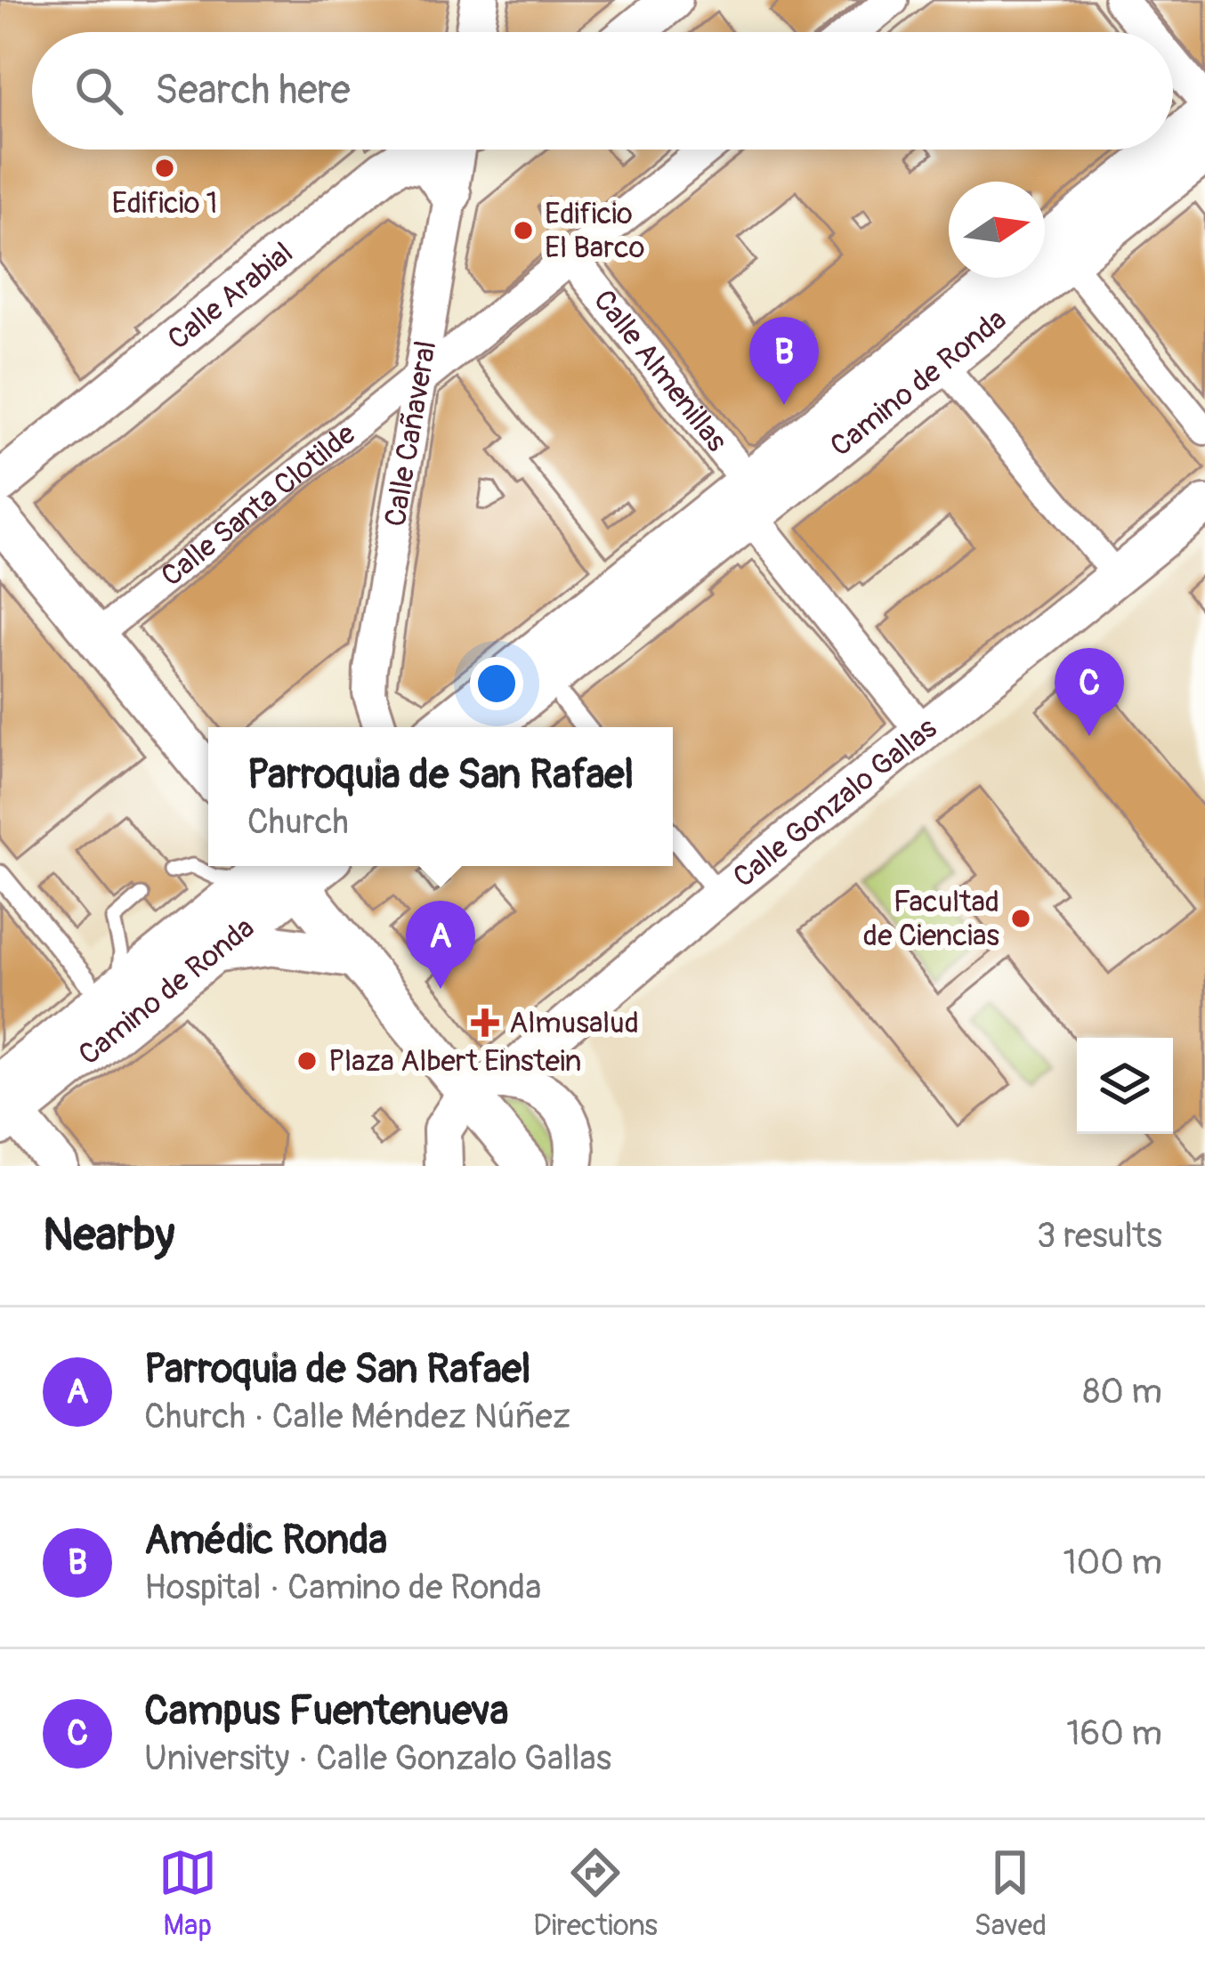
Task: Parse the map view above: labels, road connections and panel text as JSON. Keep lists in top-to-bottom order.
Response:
{
  "streets": {
    "main road": ["Calle Arabial", "Camino de Ronda", "Calle Gonzalo Gallas"],
    "street": ["Calle Almenillas", "Calle Cañaveral", "Calle Santa Clotilde"]
  },
  "crossings": [
    ["Calle Almenillas", "Camino de Ronda"],
    ["Calle Almenillas", "Calle Santa Clotilde"],
    ["Calle Almenillas", "Calle Gonzalo Gallas"],
    ["Calle Cañaveral", "Calle Santa Clotilde"]
  ],
  "places": {
    "other": [
      "Edificio 1",
      "Edificio El Barco",
      "Facultad de Ciencias",
      "Plaza Albert Einstein"
    ],
    "health": ["Almusalud"]
  },
  "north": "right",
  "page": {
    "search": "Search here",
    "pins": ["B", "C", "A"],
    "popup": ["Parroquia de San Rafael", "Church"],
    "heading": ["Nearby", "3 results"],
    "list": [
      {
        "mark": "A",
        "name": "Parroquia de San Rafael",
        "note": "Church · Calle Méndez Núñez",
        "value": "80 m"
      },
      {
        "mark": "B",
        "name": "Amédic Ronda",
        "note": "Hospital · Camino de Ronda",
        "value": "100 m"
      },
      {
        "mark": "C",
        "name": "Campus Fuentenueva",
        "note": "University · Calle Gonzalo Gallas",
        "value": "160 m"
      }
    ],
    "nav": ["Map", "Directions", "Saved"]
  }
}
